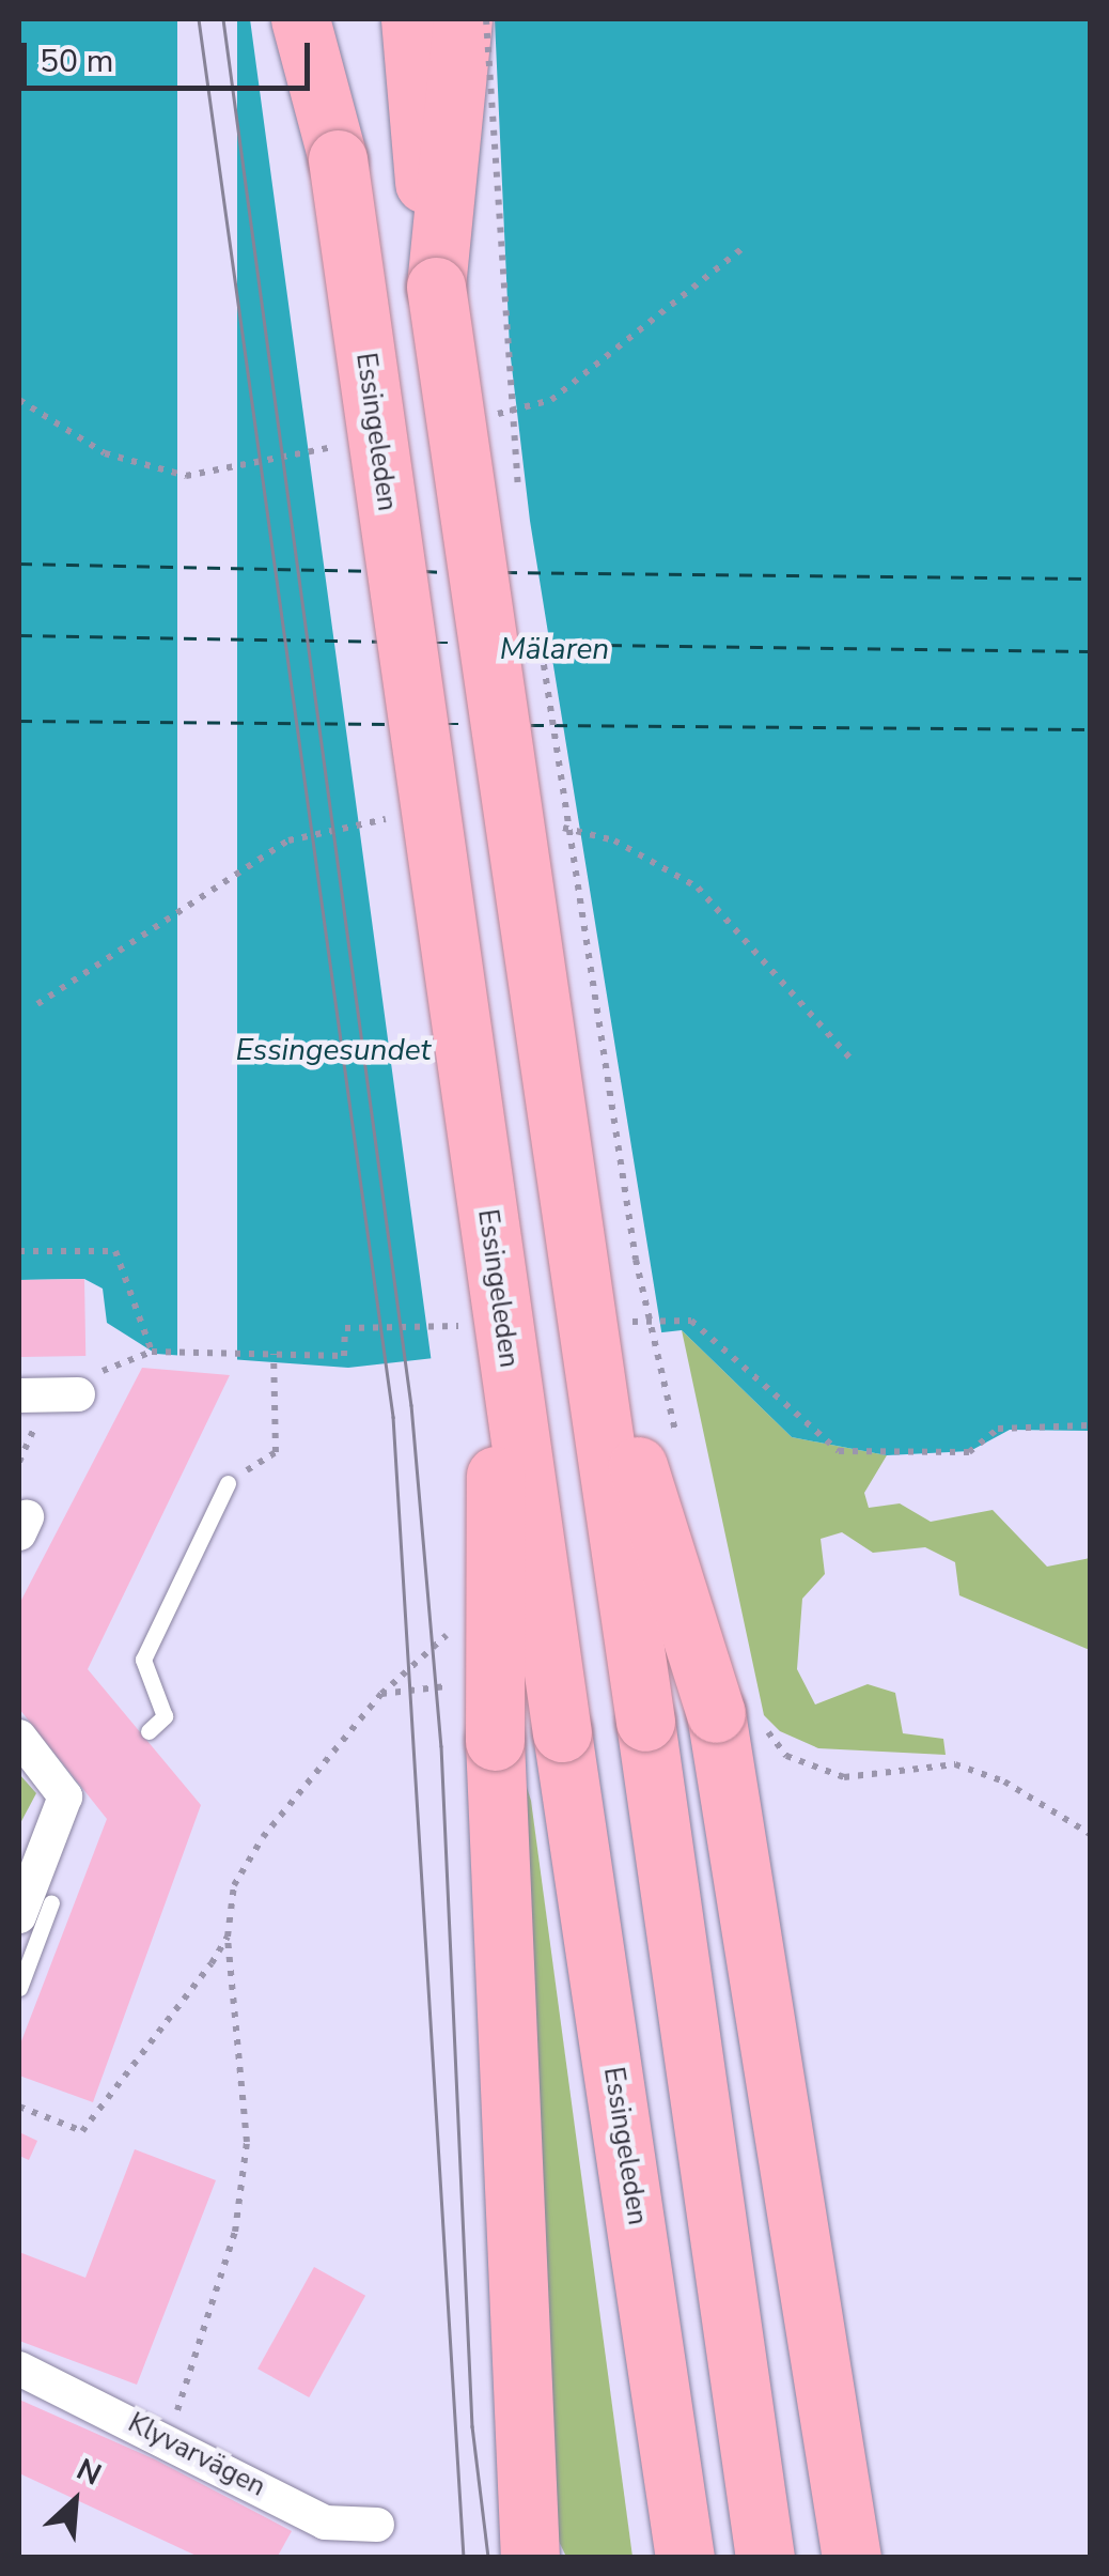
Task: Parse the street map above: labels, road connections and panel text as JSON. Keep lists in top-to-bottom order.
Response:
{
  "streets": {
    "highway": ["Essingeleden"],
    "street": ["Klyvarvägen"]
  },
  "water": ["Mälaren", "Essingesundet"],
  "scale_bar": "50 m",
  "north": "top right"
}
